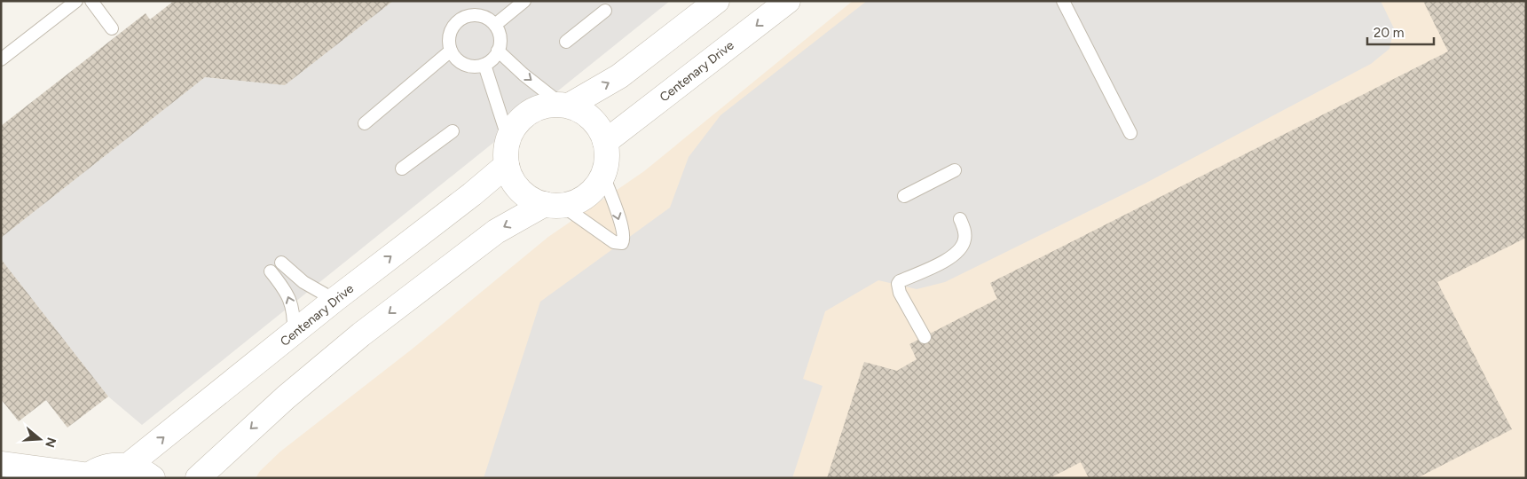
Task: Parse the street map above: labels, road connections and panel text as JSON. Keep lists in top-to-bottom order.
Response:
{
  "streets": {
    "street": ["Centenary Drive"]
  },
  "scale_bar": "20 m",
  "north": "right"
}
